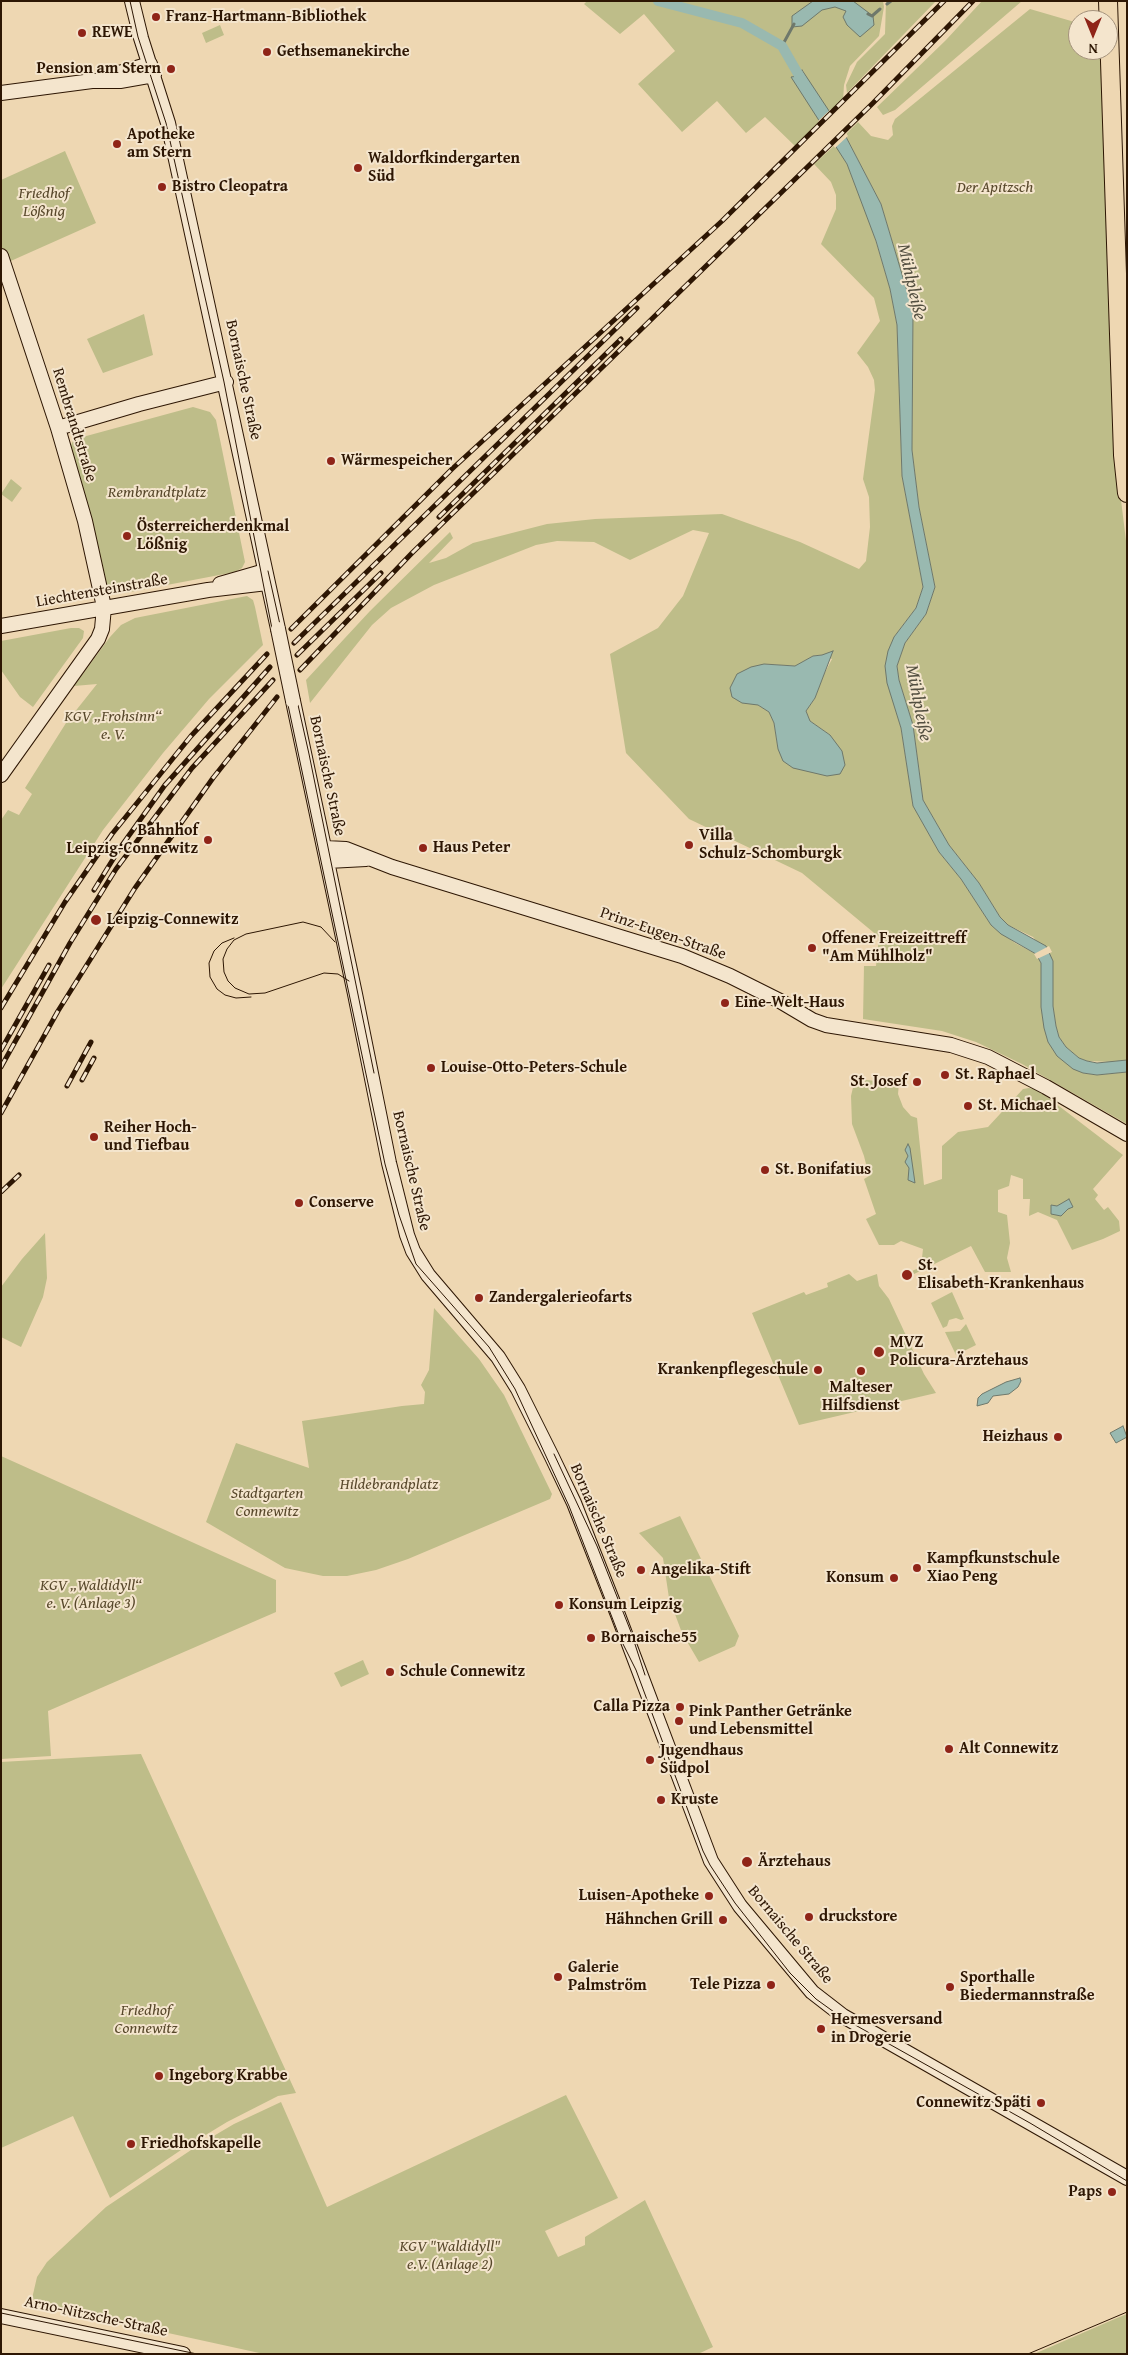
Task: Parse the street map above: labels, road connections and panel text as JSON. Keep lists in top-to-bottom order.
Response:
{
  "streets": {
    "main road": [
      "Bornaische Straße",
      "Rembrandtstraße",
      "Liechtensteinstraße",
      "Prinz-Eugen-Straße",
      "Arno-Nitzsche-Straße"
    ]
  },
  "crossings": [
    ["Bornaische Straße", "Liechtensteinstraße"],
    ["Bornaische Straße", "Prinz-Eugen-Straße"],
    ["Rembrandtstraße", "Liechtensteinstraße"]
  ],
  "water": ["Mühlpleiße"],
  "parks": [
    "Der Apitzsch",
    "Friedhof Lößnig",
    "Rembrandtplatz",
    "KGV „Frohsinn“ e. V.",
    "Hildebrandplatz",
    "Stadtgarten Connewitz",
    "KGV „Waldidyll“ e. V. (Anlage 3)",
    "Friedhof Connewitz",
    "KGV \"Waldidyll\" e.V. (Anlage 2)"
  ],
  "places": [
    "Franz-Hartmann-Bibliothek",
    "REWE",
    "Gethsemanekirche",
    "Pension am Stern",
    "Apotheke am Stern",
    "Waldorfkindergarten Süd",
    "Bistro Cleopatra",
    "Wärmespeicher",
    "Österreicherdenkmal Lößnig",
    "Bahnhof Leipzig-Connewitz",
    "Villa Schulz-Schomburgk",
    "Haus Peter",
    "Leipzig-Connewitz",
    "Offener Freizeittreff \"Am Mühlholz\"",
    "Eine-Welt-Haus",
    "Louise-Otto-Peters-Schule",
    "St. Raphael",
    "St. Josef",
    "St. Michael",
    "Reiher Hoch- und Tiefbau",
    "St. Bonifatius",
    "Conserve",
    "St. Elisabeth-Krankenhaus",
    "Zandergalerieofarts",
    "MVZ Policura-Ärztehaus",
    "Krankenpflegeschule",
    "Malteser Hilfsdienst",
    "Heizhaus",
    "Kampfkunstschule Xiao Peng",
    "Angelika-Stift",
    "Konsum",
    "Konsum Leipzig",
    "Bornaische55",
    "Schule Connewitz",
    "Calla Pizza",
    "Pink Panther Getränke und Lebensmittel",
    "Alt Connewitz",
    "Jugendhaus Südpol",
    "Kruste",
    "Ärztehaus",
    "Luisen-Apotheke",
    "druckstore",
    "Hähnchen Grill",
    "Galerie Palmström",
    "Tele Pizza",
    "Sporthalle Biedermannstraße",
    "Hermesversand in Drogerie",
    "Ingeborg Krabbe",
    "Connewitz Späti",
    "Friedhofskapelle",
    "Paps"
  ],
  "north": "bottom"
}
